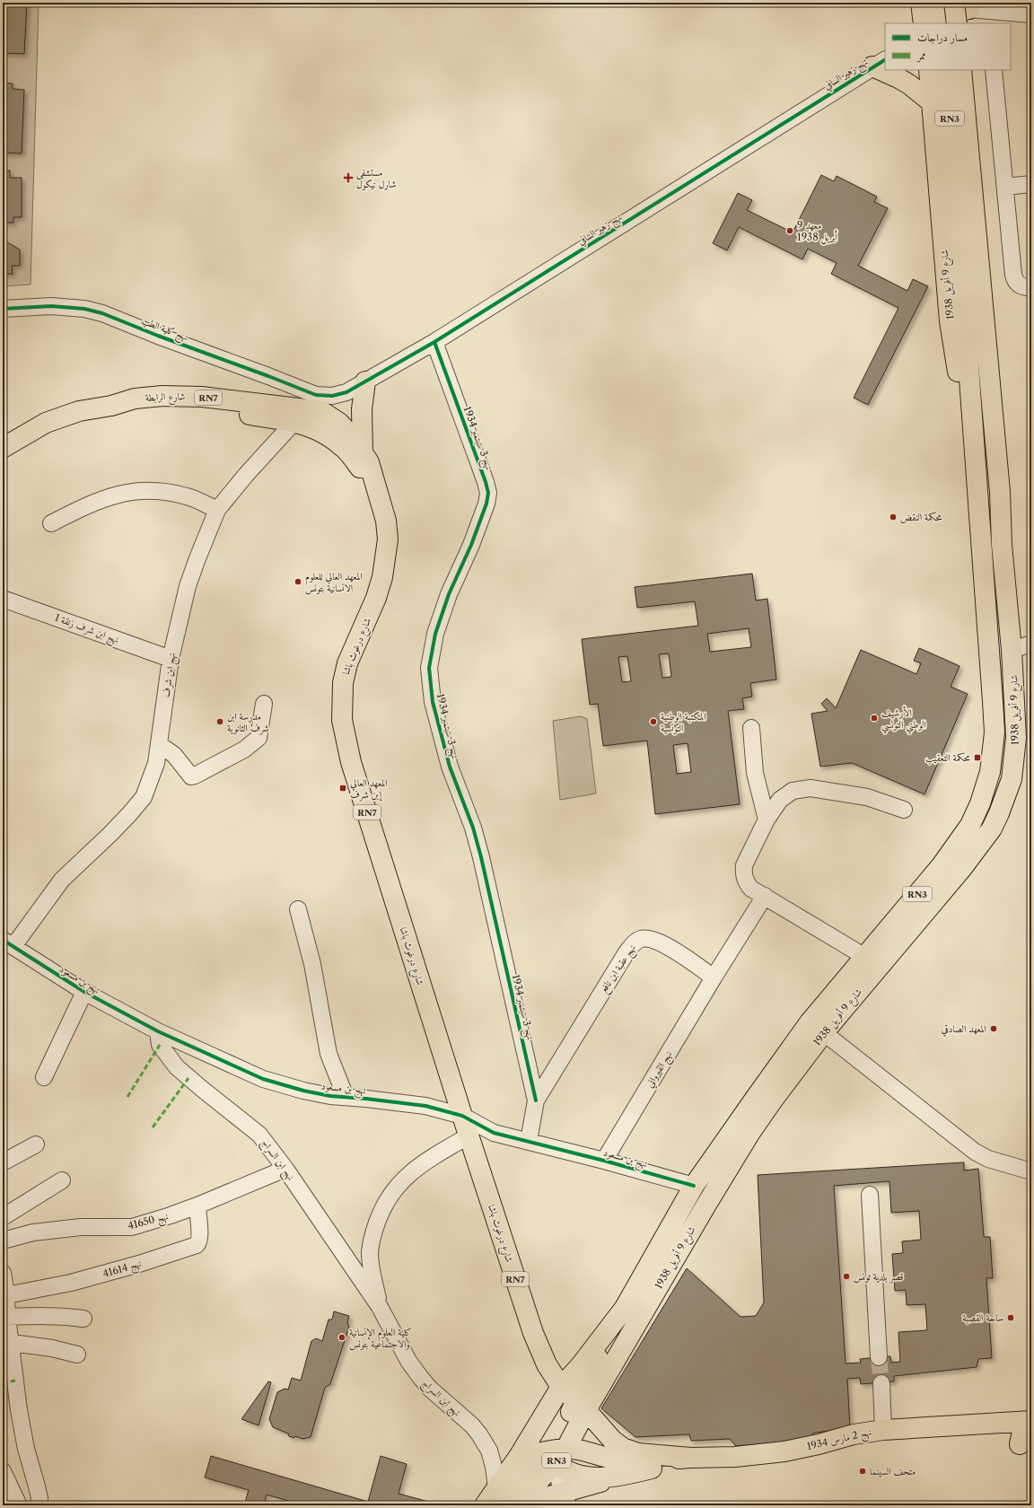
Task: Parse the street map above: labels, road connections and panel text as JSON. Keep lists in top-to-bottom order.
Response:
{
  "streets": {
    "main road": [
      "RN3",
      "شارع 9 أفريل 1938",
      "شارع الرابطة",
      "RN7",
      "شارع درغوث باشا",
      "نهج 2 مارس 1934"
    ],
    "street": [
      "نهج زهير السافي",
      "نهج كلية الطب",
      "نهج 3 سبتمبر 1934",
      "نهج ابن شرف زنقة 1",
      "نهج ابن شرف",
      "نهج عقبة ابن نافع",
      "نهج بن مسعود",
      "نهج القيرواني",
      "نهج ابن السراج",
      "نهج 41650",
      "نهج 41614"
    ]
  },
  "crossings": [
    ["نهج زهير السافي", "نهج كلية الطب"],
    ["نهج زهير السافي", "شارع الرابطة"],
    ["نهج زهير السافي", "نهج 3 سبتمبر 1934"],
    ["نهج زهير السافي", "شارع درغوث باشا"],
    ["نهج زهير السافي", "نهج ابن شرف"],
    ["شارع 9 أفريل 1938", "شارع درغوث باشا"],
    ["شارع 9 أفريل 1938", "نهج بن مسعود"],
    ["شارع 9 أفريل 1938", "نهج ابن السراج"],
    ["شارع 9 أفريل 1938", "نهج 2 مارس 1934"],
    ["نهج كلية الطب", "شارع الرابطة"],
    ["نهج كلية الطب", "شارع درغوث باشا"],
    ["نهج كلية الطب", "نهج ابن شرف"],
    ["شارع الرابطة", "شارع درغوث باشا"],
    ["شارع الرابطة", "نهج ابن شرف"],
    ["نهج 3 سبتمبر 1934", "نهج عقبة ابن نافع"],
    ["نهج ابن شرف زنقة 1", "نهج ابن شرف"],
    ["شارع درغوث باشا", "نهج ابن شرف"],
    ["شارع درغوث باشا", "نهج بن مسعود"],
    ["شارع درغوث باشا", "نهج ابن السراج"],
    ["شارع درغوث باشا", "نهج 2 مارس 1934"],
    ["نهج ابن شرف", "نهج بن مسعود"],
    ["نهج عقبة ابن نافع", "نهج بن مسعود"],
    ["نهج عقبة ابن نافع", "نهج القيرواني"],
    ["نهج بن مسعود", "نهج القيرواني"],
    ["نهج بن مسعود", "نهج ابن السراج"],
    ["نهج ابن السراج", "نهج 41650"],
    ["نهج 41650", "نهج 41614"]
  ],
  "places": {
    "health": ["مستشفى شارل نيكول"],
    "other": [
      "معهد 9 أبريل 1938",
      "محكمة النقض",
      "المعهد العالي للعلوم الانسانية بتونس",
      "الأرشيف الوطني التونسي",
      "مدرسة ابن شرف الثانوية",
      "المكتبة الوطنية التونسية",
      "المعهد الصادقي",
      "قصر بلدية تونس",
      "ساحة القصبة",
      "كلية العلوم الإنسانية والاجتماعية بتونس",
      "متحف السينما"
    ],
    "transit": ["محكمة التعقيب", "المعهد العالي إبن شرف"]
  },
  "legend": ["مسار دراجات", "ممر"]
}
